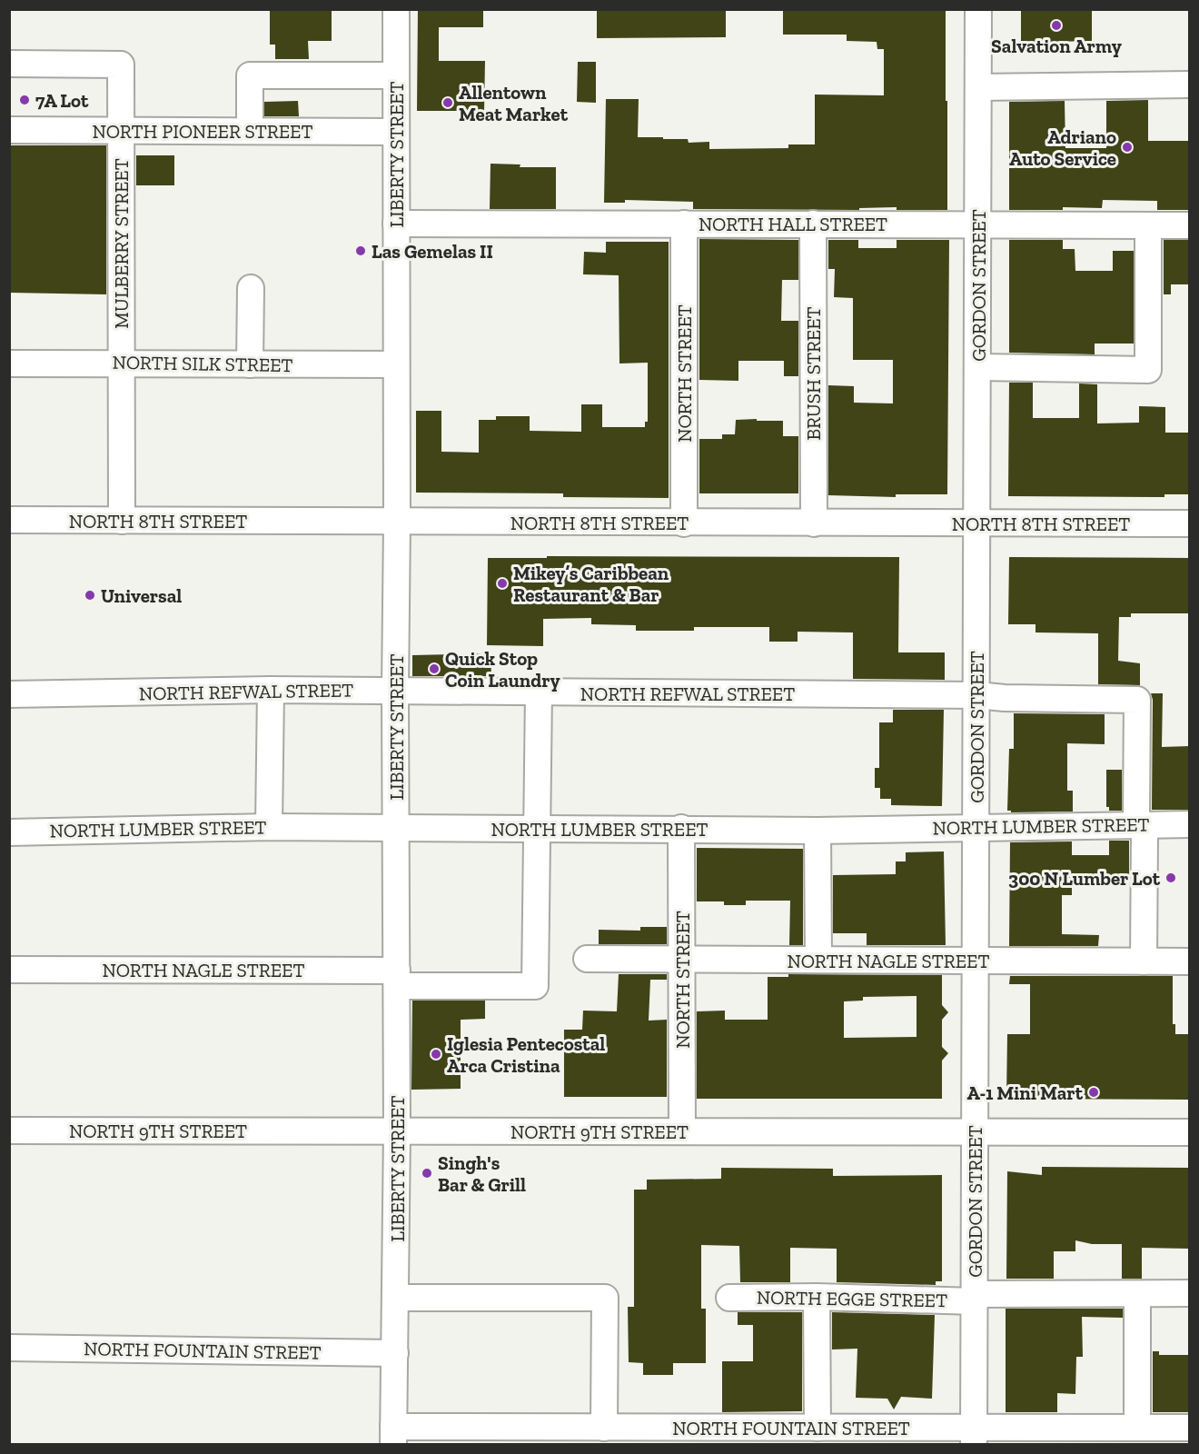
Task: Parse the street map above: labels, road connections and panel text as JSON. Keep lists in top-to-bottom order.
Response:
{
  "streets": {
    "street": [
      "NORTH PIONEER STREET",
      "LIBERTY STREET",
      "NORTH HALL STREET",
      "MULBERRY STREET",
      "GORDON STREET",
      "NORTH SILK STREET",
      "NORTH STREET",
      "BRUSH STREET",
      "NORTH 8TH STREET",
      "NORTH REFWAL STREET",
      "NORTH LUMBER STREET",
      "NORTH NAGLE STREET",
      "NORTH 9TH STREET",
      "NORTH EGGE STREET",
      "NORTH FOUNTAIN STREET"
    ]
  },
  "crossings": [
    ["NORTH PIONEER STREET", "LIBERTY STREET"],
    ["NORTH PIONEER STREET", "MULBERRY STREET"],
    ["LIBERTY STREET", "NORTH HALL STREET"],
    ["LIBERTY STREET", "NORTH SILK STREET"],
    ["LIBERTY STREET", "NORTH 8TH STREET"],
    ["LIBERTY STREET", "NORTH REFWAL STREET"],
    ["LIBERTY STREET", "NORTH LUMBER STREET"],
    ["LIBERTY STREET", "NORTH NAGLE STREET"],
    ["LIBERTY STREET", "NORTH 9TH STREET"],
    ["LIBERTY STREET", "NORTH FOUNTAIN STREET"],
    ["NORTH HALL STREET", "GORDON STREET"],
    ["NORTH HALL STREET", "NORTH STREET"],
    ["NORTH HALL STREET", "BRUSH STREET"],
    ["MULBERRY STREET", "NORTH SILK STREET"],
    ["MULBERRY STREET", "NORTH 8TH STREET"],
    ["GORDON STREET", "NORTH 8TH STREET"],
    ["GORDON STREET", "NORTH REFWAL STREET"],
    ["GORDON STREET", "NORTH LUMBER STREET"],
    ["GORDON STREET", "NORTH NAGLE STREET"],
    ["GORDON STREET", "NORTH 9TH STREET"],
    ["GORDON STREET", "NORTH EGGE STREET"],
    ["GORDON STREET", "NORTH FOUNTAIN STREET"],
    ["NORTH STREET", "NORTH 8TH STREET"],
    ["NORTH STREET", "NORTH LUMBER STREET"],
    ["NORTH STREET", "NORTH NAGLE STREET"],
    ["NORTH STREET", "NORTH 9TH STREET"],
    ["BRUSH STREET", "NORTH 8TH STREET"],
    ["NORTH REFWAL STREET", "NORTH LUMBER STREET"],
    ["NORTH LUMBER STREET", "NORTH NAGLE STREET"]
  ],
  "places": [
    "Salvation Army",
    "7A Lot",
    "Allentown Meat Market",
    "Adriano Auto Service",
    "Las Gemelas II",
    "Mikey’s Caribbean Restaurant & Bar",
    "Universal",
    "Quick Stop Coin Laundry",
    "300 N Lumber Lot",
    "Iglesia Pentecostal Arca Cristina",
    "A-1 Mini Mart",
    "Singh's Bar & Grill"
  ]
}
